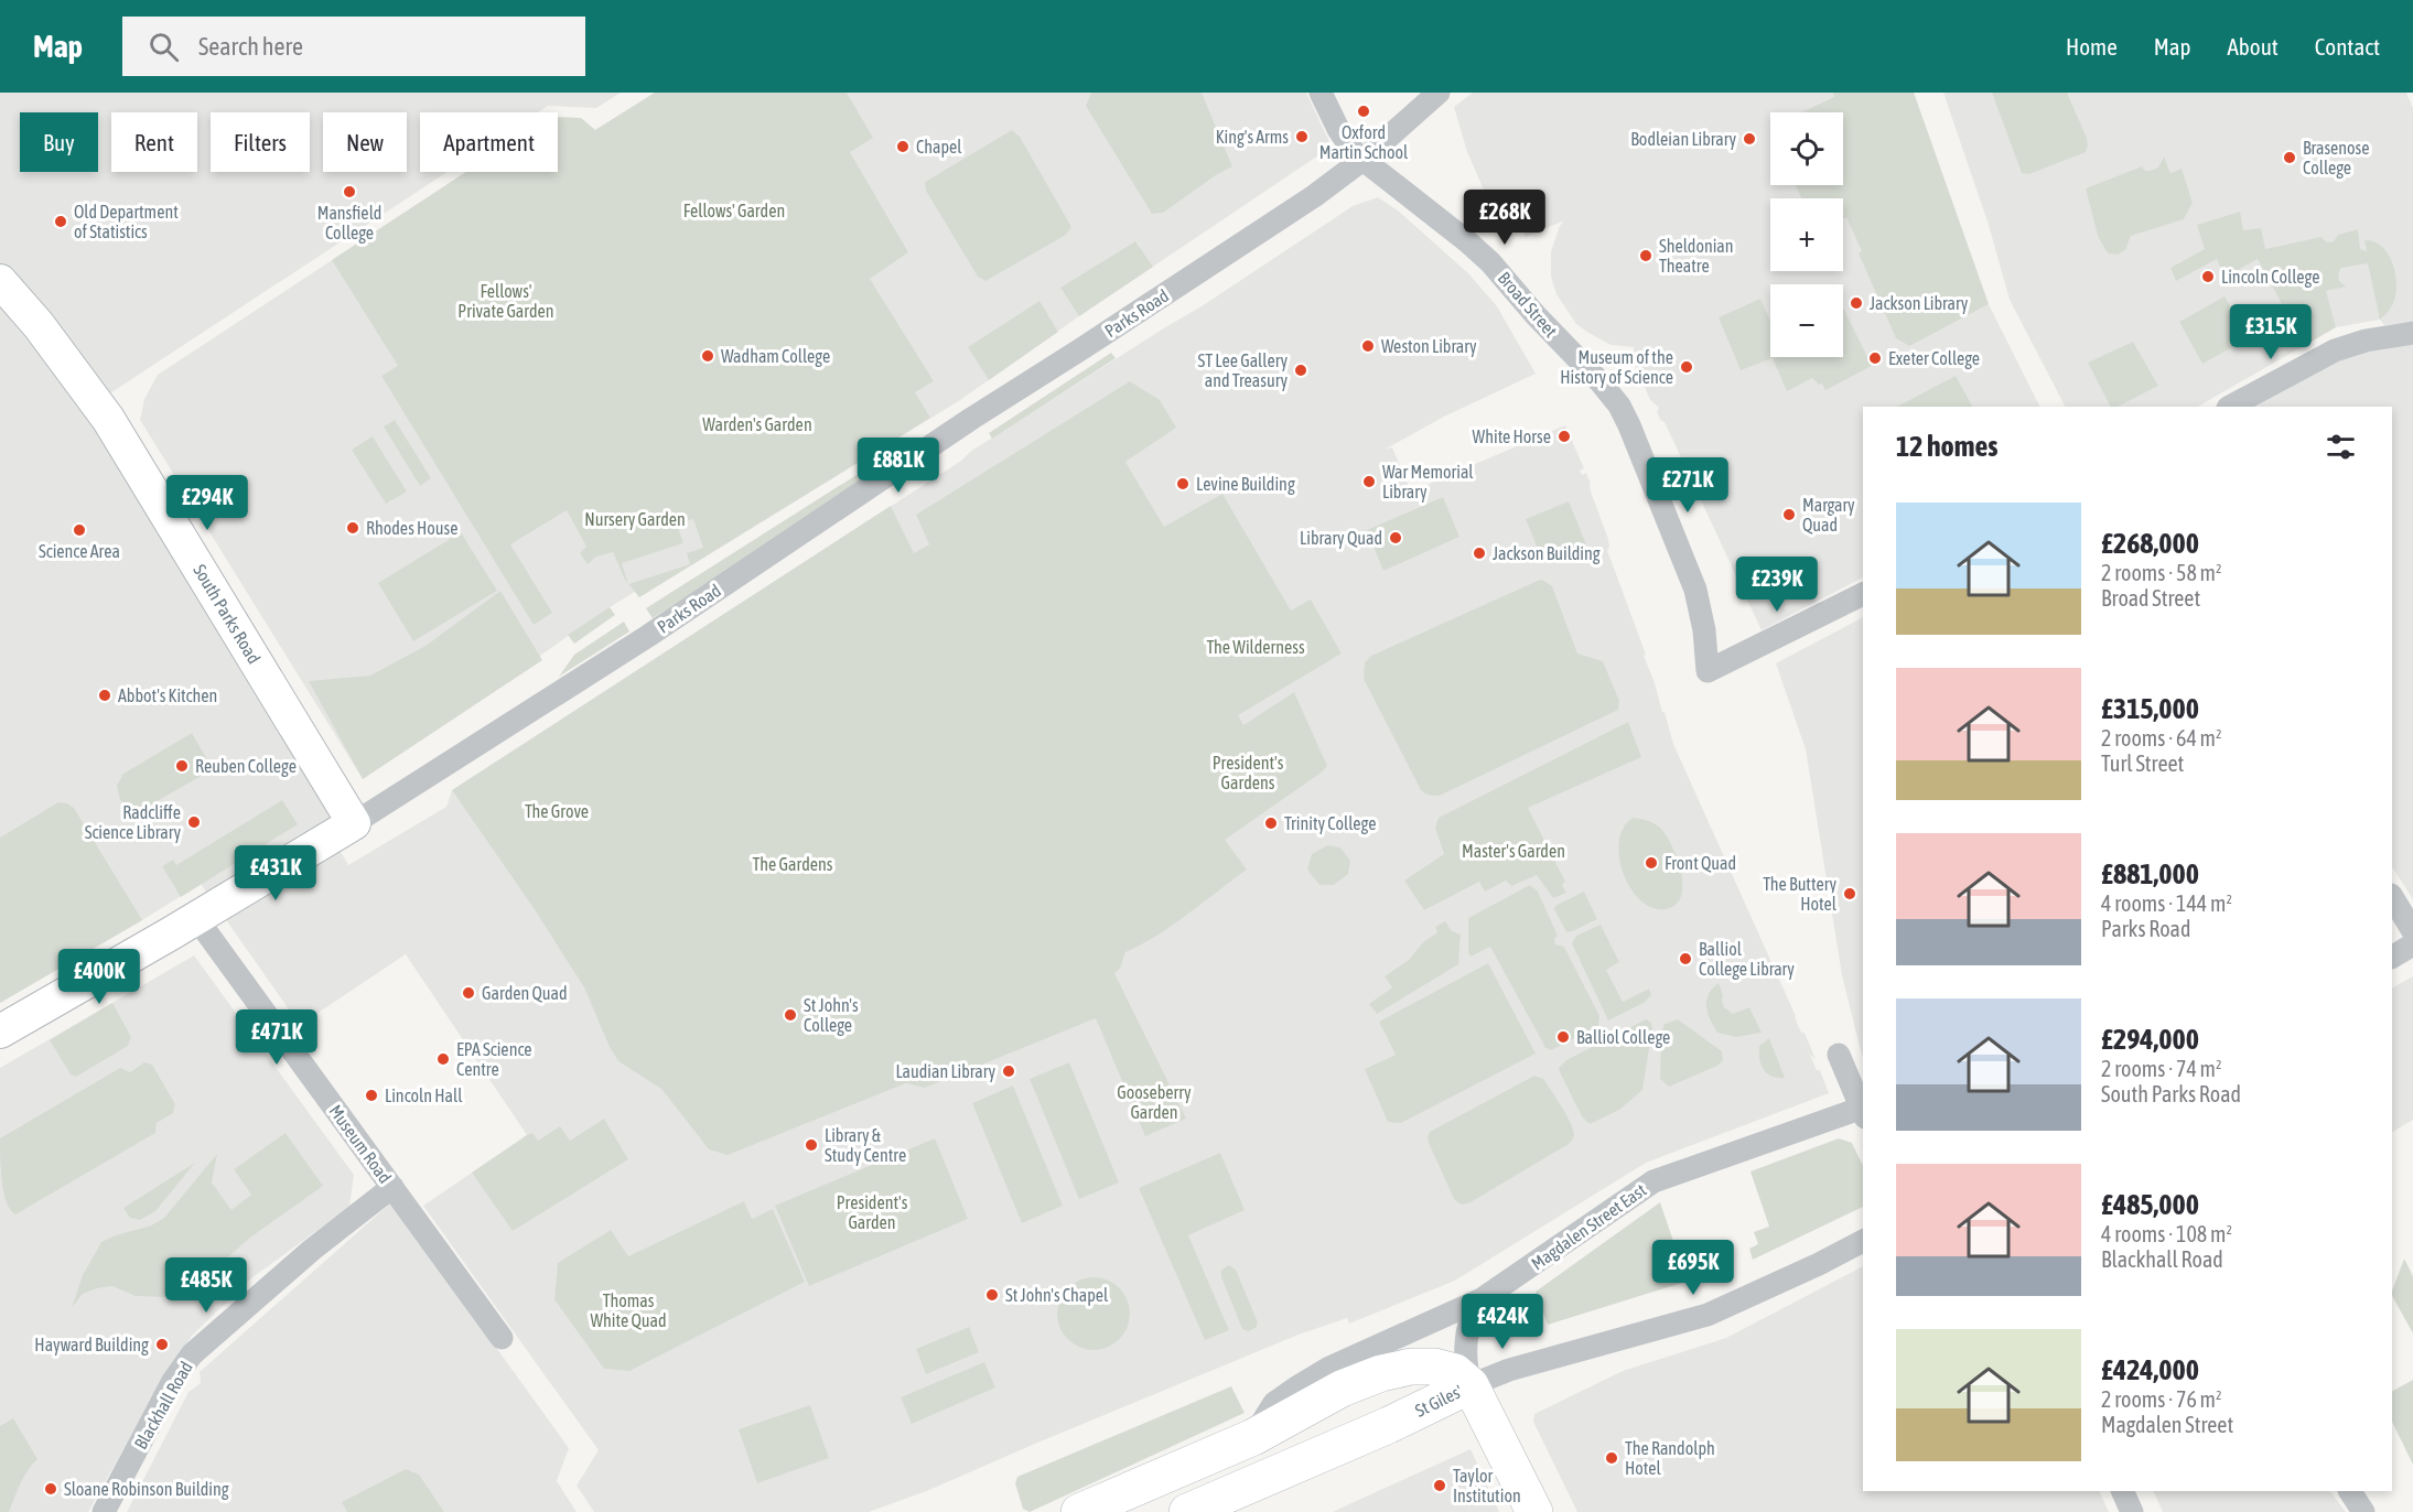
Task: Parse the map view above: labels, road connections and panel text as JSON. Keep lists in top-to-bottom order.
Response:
{
  "streets": {
    "main road": ["St Giles'"],
    "street": [
      "Broad Street",
      "Parks Road",
      "South Parks Road",
      "Museum Road",
      "Magdalen Street East",
      "Blackhall Road"
    ]
  },
  "crossings": [
    ["Broad Street", "Parks Road"],
    ["Parks Road", "South Parks Road"],
    ["Parks Road", "Museum Road"],
    ["Museum Road", "Blackhall Road"],
    ["Magdalen Street East", "St Giles'"]
  ],
  "parks": [
    "Fellows' Garden",
    "Fellows' Private Garden",
    "Warden's Garden",
    "Nursery Garden",
    "The Wilderness",
    "President's Gardens",
    "The Grove",
    "Master's Garden",
    "The Gardens",
    "Gooseberry Garden",
    "President's Garden",
    "Thomas White Quad"
  ],
  "places": [
    "Oxford Martin School",
    "King's Arms",
    "Bodleian Library",
    "Chapel",
    "Brasenose College",
    "Mansfield College",
    "Old Department of Statistics",
    "Sheldonian Theatre",
    "Lincoln College",
    "Jackson Library",
    "Weston Library",
    "Wadham College",
    "Exeter College",
    "Museum of the History of Science",
    "ST Lee Gallery and Treasury",
    "White Horse",
    "War Memorial Library",
    "Levine Building",
    "Margary Quad",
    "Rhodes House",
    "Science Area",
    "Library Quad",
    "Jackson Building",
    "Abbot's Kitchen",
    "Reuben College",
    "Radcliffe Science Library",
    "Trinity College",
    "Front Quad",
    "The Buttery Hotel",
    "Balliol College Library",
    "Garden Quad",
    "St John's College",
    "Balliol College",
    "EPA Science Centre",
    "Laudian Library",
    "Lincoln Hall",
    "Library & Study Centre",
    "St John's Chapel",
    "Hayward Building",
    "The Randolph Hotel",
    "Taylor Institution",
    "Sloane Robinson Building"
  ],
  "page": {
    "header": "Map",
    "search": "Search here",
    "nav": [
      "Home",
      "Map",
      "About",
      "Contact"
    ],
    "map_buttons": ["+", "−"],
    "chip": [
      "Buy",
      "Rent",
      "Filters",
      "New",
      "Apartment"
    ],
    "price": [
      "£268K",
      "£315K",
      "£881K",
      "£271K",
      "£294K",
      "£239K",
      "£431K",
      "£400K",
      "£471K",
      "£695K",
      "£485K",
      "£424K"
    ],
    "heading": "12 homes",
    "list": [
      {
        "name": "£268,000",
        "note": "2 rooms · 58 m² · Broad Street"
      },
      {
        "name": "£315,000",
        "note": "2 rooms · 64 m² · Turl Street"
      },
      {
        "name": "£881,000",
        "note": "4 rooms · 144 m² · Parks Road"
      },
      {
        "name": "£294,000",
        "note": "2 rooms · 74 m² · South Parks Road"
      },
      {
        "name": "£485,000",
        "note": "4 rooms · 108 m² · Blackhall Road"
      },
      {
        "name": "£424,000",
        "note": "2 rooms · 76 m² · Magdalen Street"
      }
    ]
  }
}
